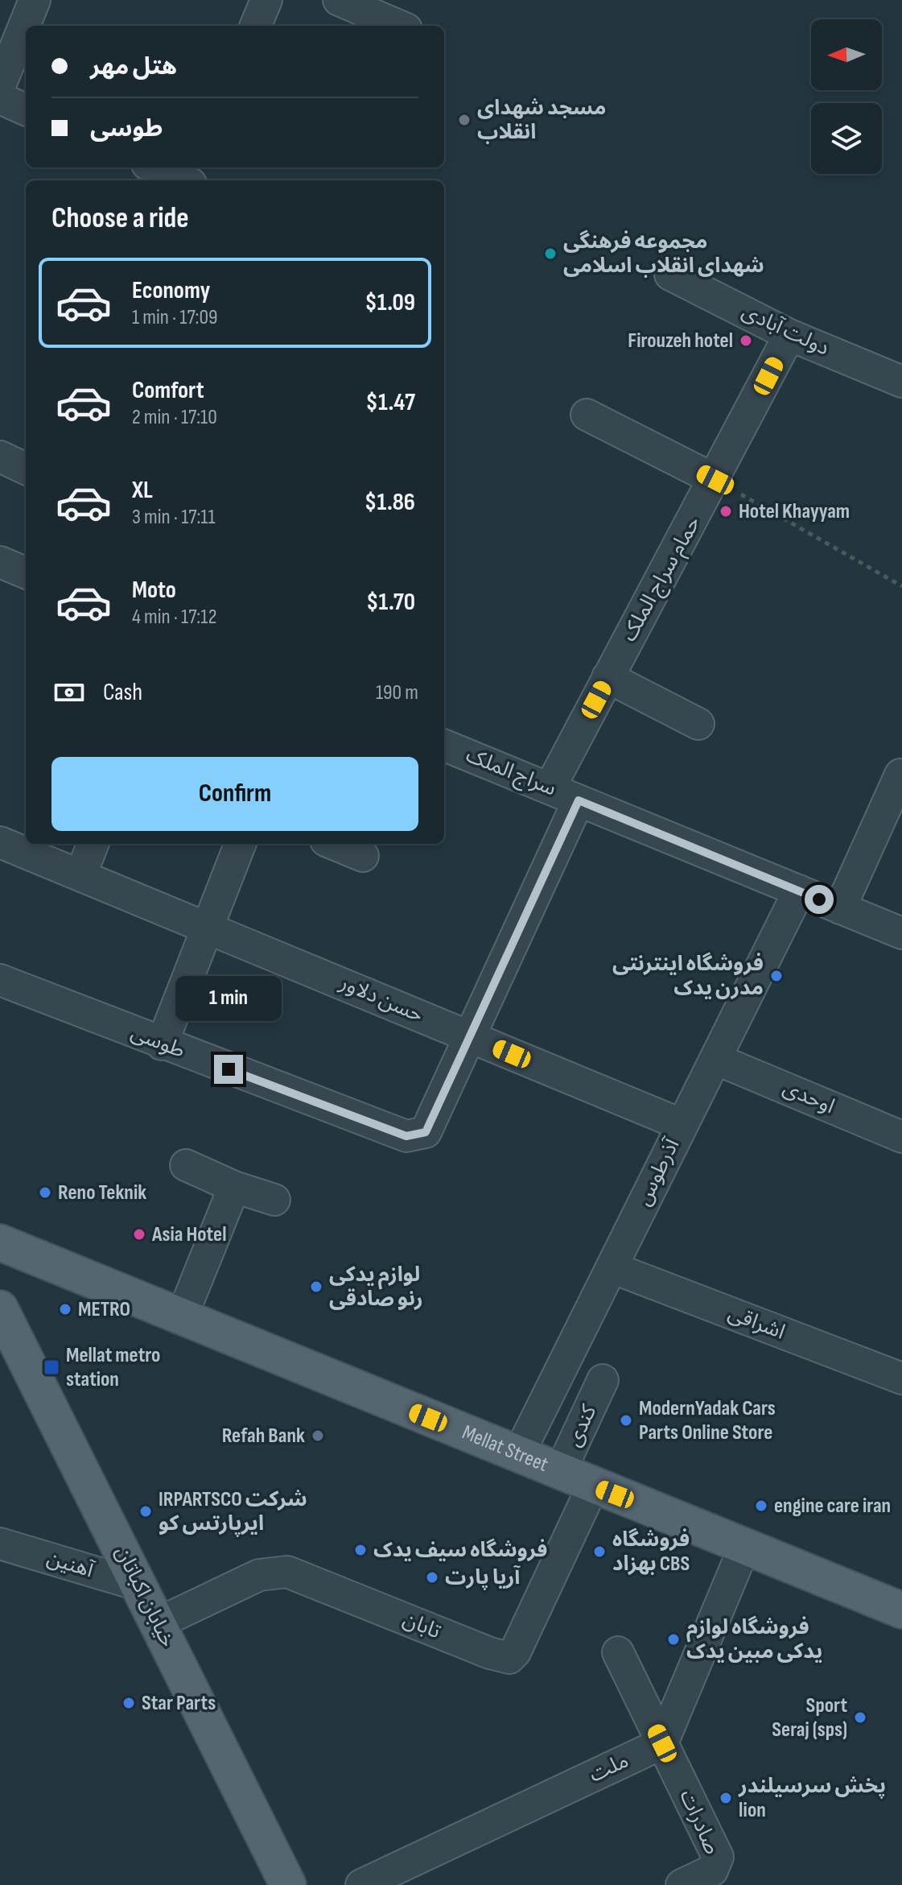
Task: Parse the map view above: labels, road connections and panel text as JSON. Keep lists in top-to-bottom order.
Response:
{
  "streets": {
    "main road": ["Mellat Street", "خیابان اکباتان"],
    "street": [
      "دولت آبادی",
      "حمام سراج الملک",
      "سراج الملک",
      "حسن دلاور",
      "طوسی",
      "اوحدی",
      "آذرطوس",
      "اشراقی",
      "کندی",
      "آهنین",
      "تابان",
      "ملت",
      "صادرات"
    ]
  },
  "crossings": [
    ["دولت آبادی", "حمام سراج الملک"],
    ["حمام سراج الملک", "سراج الملک"],
    ["سراج الملک", "آذرطوس"],
    ["حسن دلاور", "طوسی"],
    ["حسن دلاور", "آذرطوس"],
    ["اوحدی", "آذرطوس"],
    ["آذرطوس", "اشراقی"],
    ["آذرطوس", "Mellat Street"],
    ["کندی", "Mellat Street"],
    ["Mellat Street", "تابان"],
    ["آهنین", "خیابان اکباتان"],
    ["خیابان اکباتان", "تابان"],
    ["ملت", "صادرات"]
  ],
  "places": {
    "other": [
      "مسجد شهدای انقلاب",
      "مجموعه فرهنگی شهدای انقلاب اسلامی",
      "Firouzeh hotel",
      "Hotel Khayyam",
      "فروشگاه اینترنتی مدرن یدک",
      "Reno Teknik",
      "Asia Hotel",
      "لوازم یدکی رنو صادقی",
      "METRO",
      "ModernYadak Cars Parts Online Store",
      "Refah Bank",
      "engine care iran",
      "IRPARTSCO شرکت ایرپارتس کو",
      "فروشگاه سیف یدک",
      "فروشگاه بهزاد CBS",
      "آریا پارت",
      "فروشگاه لوازم یدکی مبین یدک",
      "Star Parts",
      "Sport Seraj (sps)",
      "پخش سرسیلندر lion"
    ],
    "transit": ["Mellat metro station"]
  },
  "north": "left",
  "page": {
    "banner": ["هتل مهر", "طوسی"],
    "heading": "Choose a ride",
    "list": [
      {
        "name": "Economy",
        "note": "1 min · 17:09",
        "value": "$1.09"
      },
      {
        "name": "Comfort",
        "note": "2 min · 17:10",
        "value": "$1.47"
      },
      {
        "name": "XL",
        "note": "3 min · 17:11",
        "value": "$1.86"
      },
      {
        "name": "Moto",
        "note": "4 min · 17:12",
        "value": "$1.70"
      }
    ],
    "pay": ["Cash", "190 m"],
    "buttons": "Confirm",
    "bubble": "1 min"
  }
}
